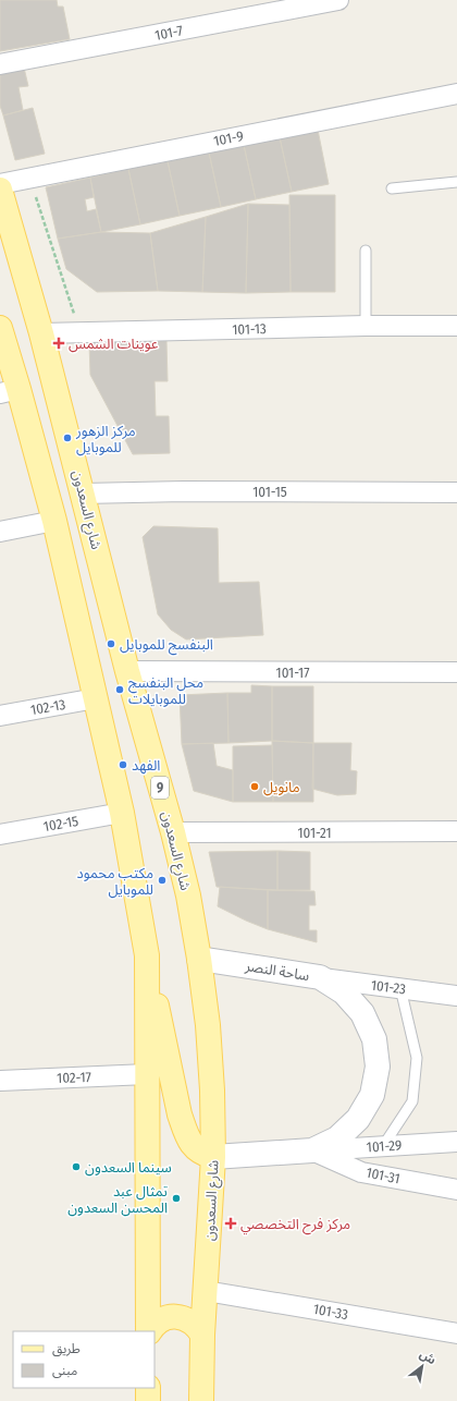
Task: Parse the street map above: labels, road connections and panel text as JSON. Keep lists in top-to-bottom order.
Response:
{
  "streets": {
    "main road": ["شارع السعدون", "9"],
    "street": [
      "101-7",
      "101-9",
      "101-13",
      "101-15",
      "101-17",
      "102-13",
      "102-15",
      "101-21",
      "ساحة النصر",
      "101-23",
      "102-17",
      "101-29",
      "101-31",
      "101-33"
    ]
  },
  "crossings": [
    ["101-13", "شارع السعدون"],
    ["101-15", "شارع السعدون"],
    ["شارع السعدون", "101-17"],
    ["شارع السعدون", "101-21"],
    ["شارع السعدون", "ساحة النصر"],
    ["شارع السعدون", "101-33"],
    ["ساحة النصر", "101-23"],
    ["ساحة النصر", "101-29"],
    ["ساحة النصر", "101-31"],
    ["101-29", "101-31"]
  ],
  "places": {
    "health": ["عوينات الشمس", "مركز فرح التخصصي"],
    "other": [
      "مركز الزهور للموبايل",
      "البنفسج للموبايل",
      "محل البنفسج للموبايلات",
      "الفهد",
      "مانويل",
      "مكتب محمود للموبايل",
      "سينما السعدون",
      "تمثال عبد المحسن السعدون"
    ]
  },
  "legend": ["طريق", "مبنى"],
  "north": "top right"
}
